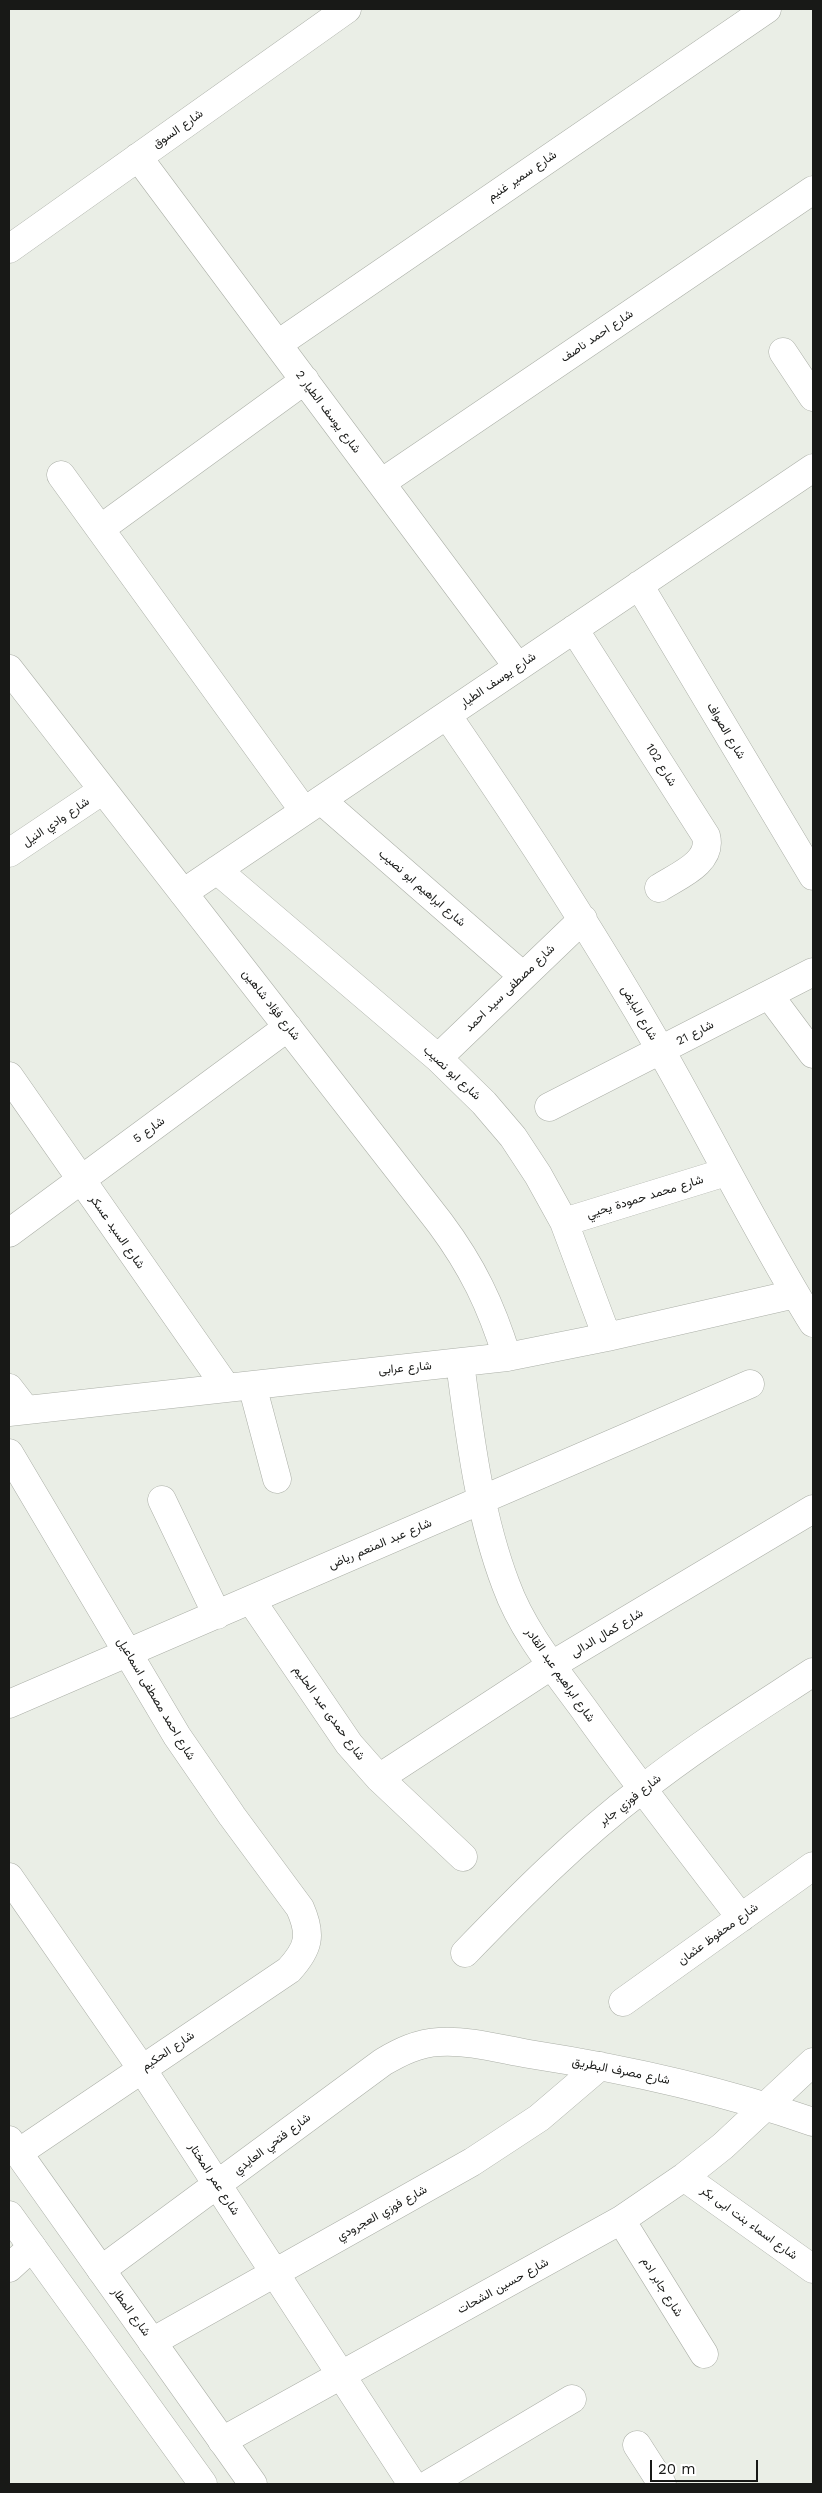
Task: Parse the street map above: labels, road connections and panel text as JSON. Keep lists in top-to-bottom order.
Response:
{
  "streets": {
    "street": [
      "شارع السوق",
      "شارع سمير غنيم",
      "شارع احمد ناصف",
      "شارع يوسف الطيار 2",
      "شارع يوسف الطيار",
      "شارع الصواف",
      "شارع 102",
      "شارع وادي النيل",
      "شارع ابراهيم ابو نصيب",
      "شارع مصطفى سيد احمد",
      "شارع فؤاد شاهين",
      "شارع البايض",
      "شارع 21",
      "شارع ابو نصيب",
      "شارع 5",
      "شارع محمد حمودة يحيي",
      "شارع السيد عسكر",
      "شارع عرابى",
      "شارع عبد المنعم رياض",
      "شارع كمال الدالى",
      "شارع ابراهيم عبد القادر",
      "شارع احمد مصطفى اسماعيل",
      "شارع حمدى عبد الحليم",
      "شارع فوزي جابر",
      "شارع محفوظ عثمان",
      "شارع الحكيم",
      "شارع مصرف البطريق",
      "شارع فتحي العايدي",
      "شارع عمر المختار",
      "شارع فوزي العجرودي",
      "شارع اسماء بنت ابى بكر",
      "شارع حسين الشحات",
      "شارع جابر ادم",
      "شارع المطار"
    ]
  },
  "crossings": [
    ["شارع السوق", "شارع يوسف الطيار 2"],
    ["شارع سمير غنيم", "شارع يوسف الطيار 2"],
    ["شارع احمد ناصف", "شارع يوسف الطيار 2"],
    ["شارع يوسف الطيار 2", "شارع يوسف الطيار"],
    ["شارع يوسف الطيار", "شارع الصواف"],
    ["شارع يوسف الطيار", "شارع 102"],
    ["شارع يوسف الطيار", "شارع ابراهيم ابو نصيب"],
    ["شارع يوسف الطيار", "شارع فؤاد شاهين"],
    ["شارع يوسف الطيار", "شارع البايض"],
    ["شارع يوسف الطيار", "شارع ابو نصيب"],
    ["شارع وادي النيل", "شارع فؤاد شاهين"],
    ["شارع ابراهيم ابو نصيب", "شارع مصطفى سيد احمد"],
    ["شارع مصطفى سيد احمد", "شارع البايض"],
    ["شارع مصطفى سيد احمد", "شارع ابو نصيب"],
    ["شارع فؤاد شاهين", "شارع 5"],
    ["شارع فؤاد شاهين", "شارع عرابى"],
    ["شارع البايض", "شارع 21"],
    ["شارع البايض", "شارع محمد حمودة يحيي"],
    ["شارع البايض", "شارع عرابى"],
    ["شارع ابو نصيب", "شارع محمد حمودة يحيي"],
    ["شارع ابو نصيب", "شارع عرابى"],
    ["شارع 5", "شارع السيد عسكر"],
    ["شارع السيد عسكر", "شارع عرابى"],
    ["شارع عرابى", "شارع ابراهيم عبد القادر"],
    ["شارع عبد المنعم رياض", "شارع ابراهيم عبد القادر"],
    ["شارع عبد المنعم رياض", "شارع احمد مصطفى اسماعيل"],
    ["شارع عبد المنعم رياض", "شارع حمدى عبد الحليم"],
    ["شارع كمال الدالى", "شارع ابراهيم عبد القادر"],
    ["شارع كمال الدالى", "شارع حمدى عبد الحليم"],
    ["شارع ابراهيم عبد القادر", "شارع فوزي جابر"],
    ["شارع ابراهيم عبد القادر", "شارع محفوظ عثمان"],
    ["شارع احمد مصطفى اسماعيل", "شارع الحكيم"],
    ["شارع الحكيم", "شارع عمر المختار"],
    ["شارع الحكيم", "شارع المطار"],
    ["شارع مصرف البطريق", "شارع فتحي العايدي"],
    ["شارع مصرف البطريق", "شارع فوزي العجرودي"],
    ["شارع مصرف البطريق", "شارع حسين الشحات"],
    ["شارع فتحي العايدي", "شارع عمر المختار"],
    ["شارع فتحي العايدي", "شارع المطار"],
    ["شارع عمر المختار", "شارع فوزي العجرودي"],
    ["شارع عمر المختار", "شارع حسين الشحات"],
    ["شارع فوزي العجرودي", "شارع المطار"],
    ["شارع اسماء بنت ابى بكر", "شارع حسين الشحات"],
    ["شارع حسين الشحات", "شارع جابر ادم"],
    ["شارع حسين الشحات", "شارع المطار"]
  ],
  "scale_bar": "20 m"
}
